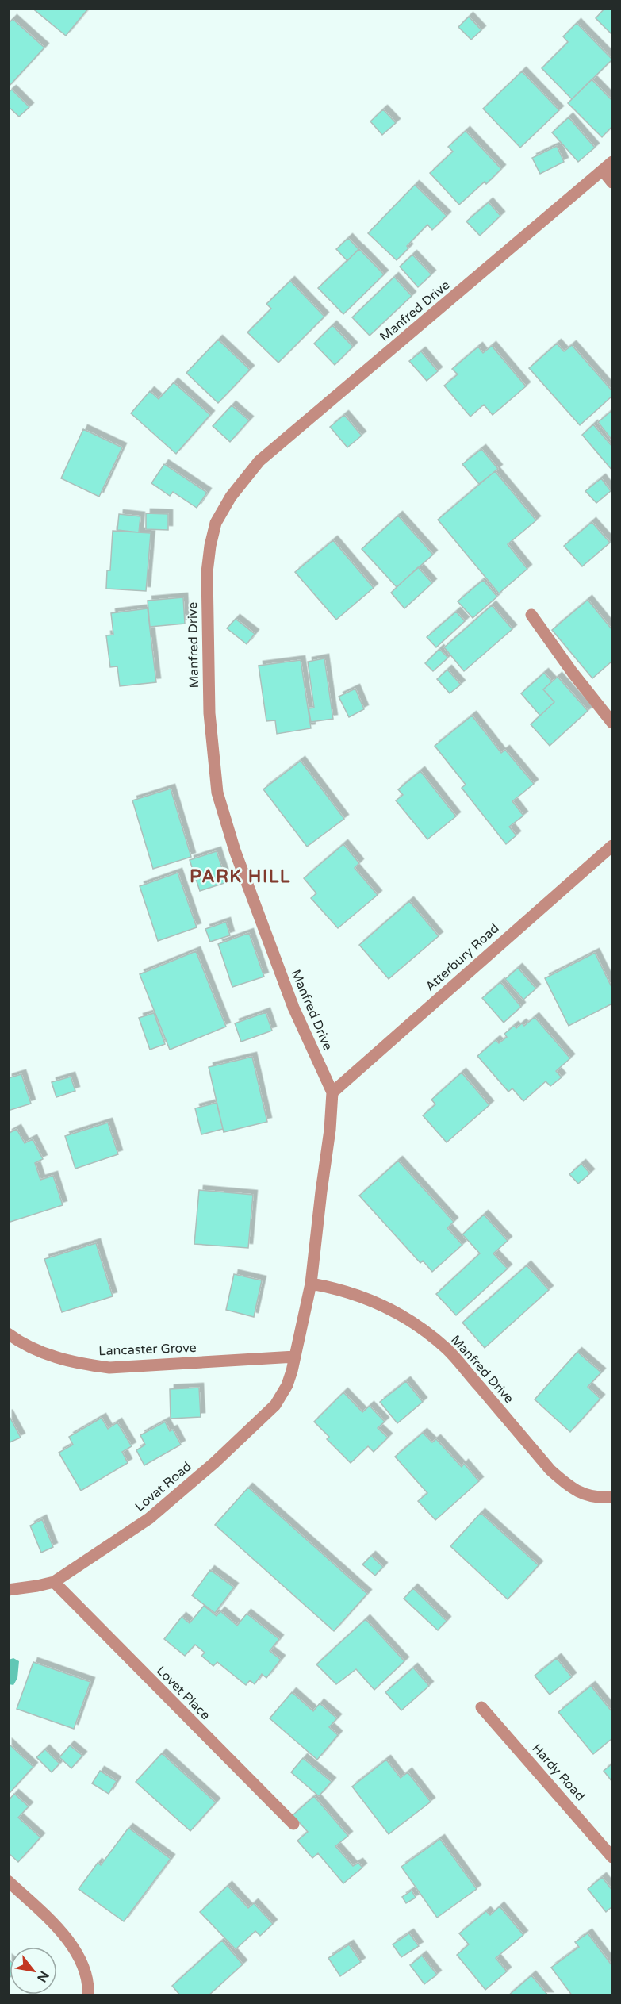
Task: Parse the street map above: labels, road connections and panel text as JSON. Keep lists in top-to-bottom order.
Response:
{
  "streets": {
    "street": [
      "Manfred Drive",
      "Atterbury Road",
      "Lancaster Grove",
      "Lovat Road",
      "Lovet Place",
      "Hardy Road"
    ]
  },
  "crossings": [
    ["Manfred Drive", "Atterbury Road"],
    ["Manfred Drive", "Lancaster Grove"],
    ["Manfred Drive", "Lovat Road"],
    ["Lancaster Grove", "Lovat Road"],
    ["Lovat Road", "Lovet Place"]
  ],
  "districts": ["PARK HILL"],
  "north": "bottom right"
}
